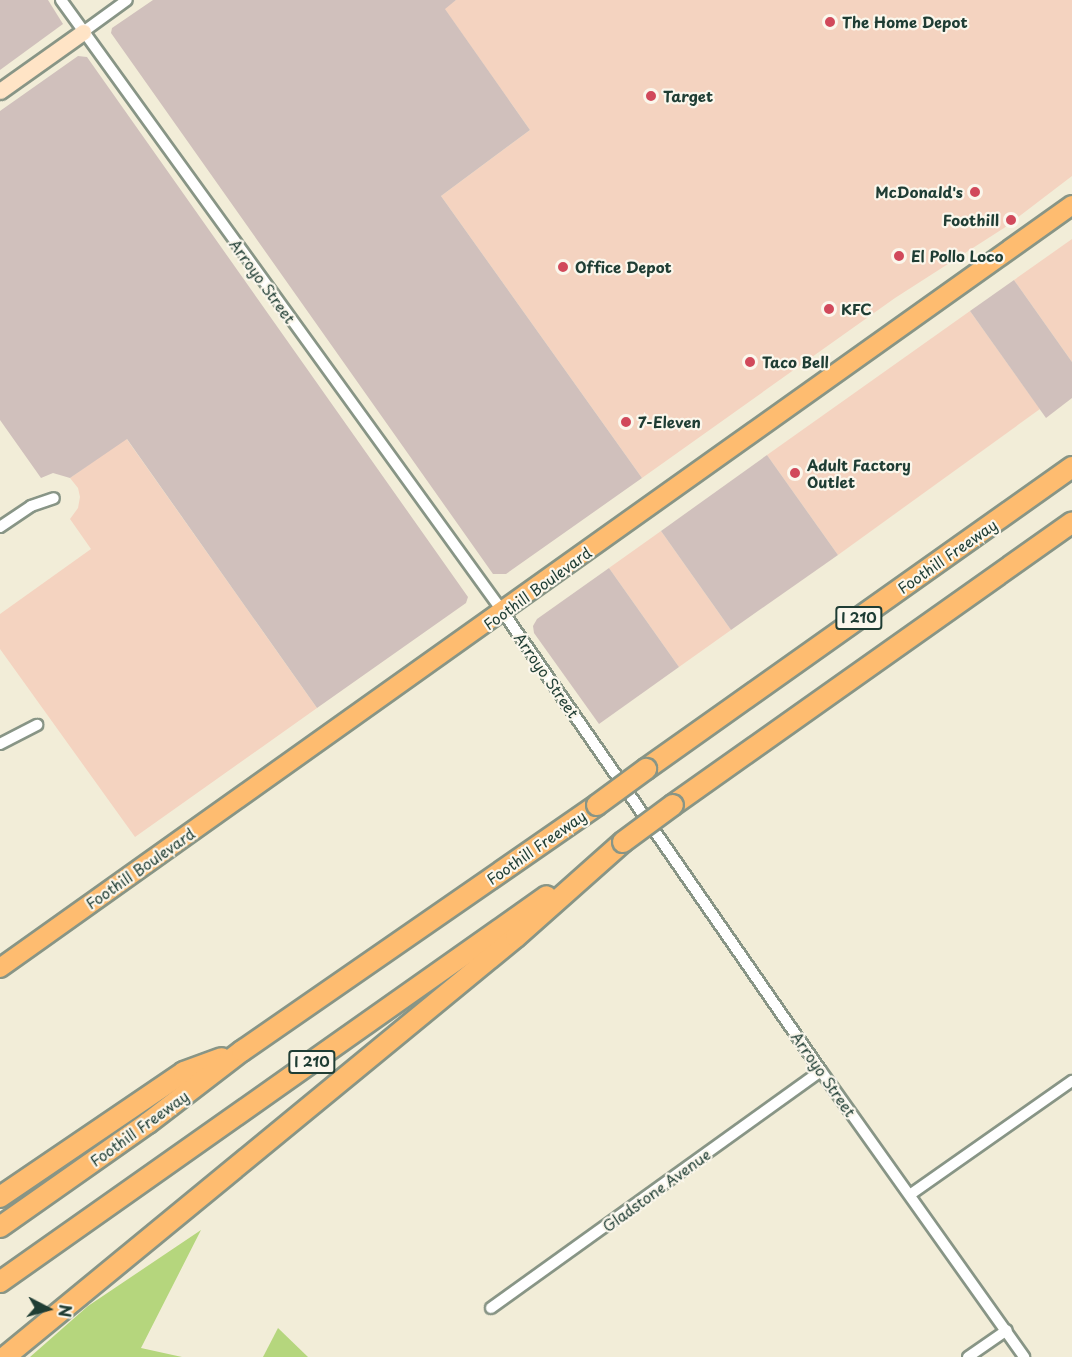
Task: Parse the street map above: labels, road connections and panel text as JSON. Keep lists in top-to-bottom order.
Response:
{
  "streets": {
    "highway": ["Foothill Freeway", "I 210"],
    "main road": ["Foothill Boulevard"],
    "street": ["Arroyo Street", "Gladstone Avenue"]
  },
  "crossings": [
    ["Arroyo Street", "Foothill Boulevard"],
    ["Arroyo Street", "Gladstone Avenue"]
  ],
  "places": [
    "The Home Depot",
    "Target",
    "McDonald's",
    "Foothill",
    "El Pollo Loco",
    "Office Depot",
    "KFC",
    "Taco Bell",
    "7-Eleven",
    "Adult Factory Outlet"
  ],
  "north": "right"
}
